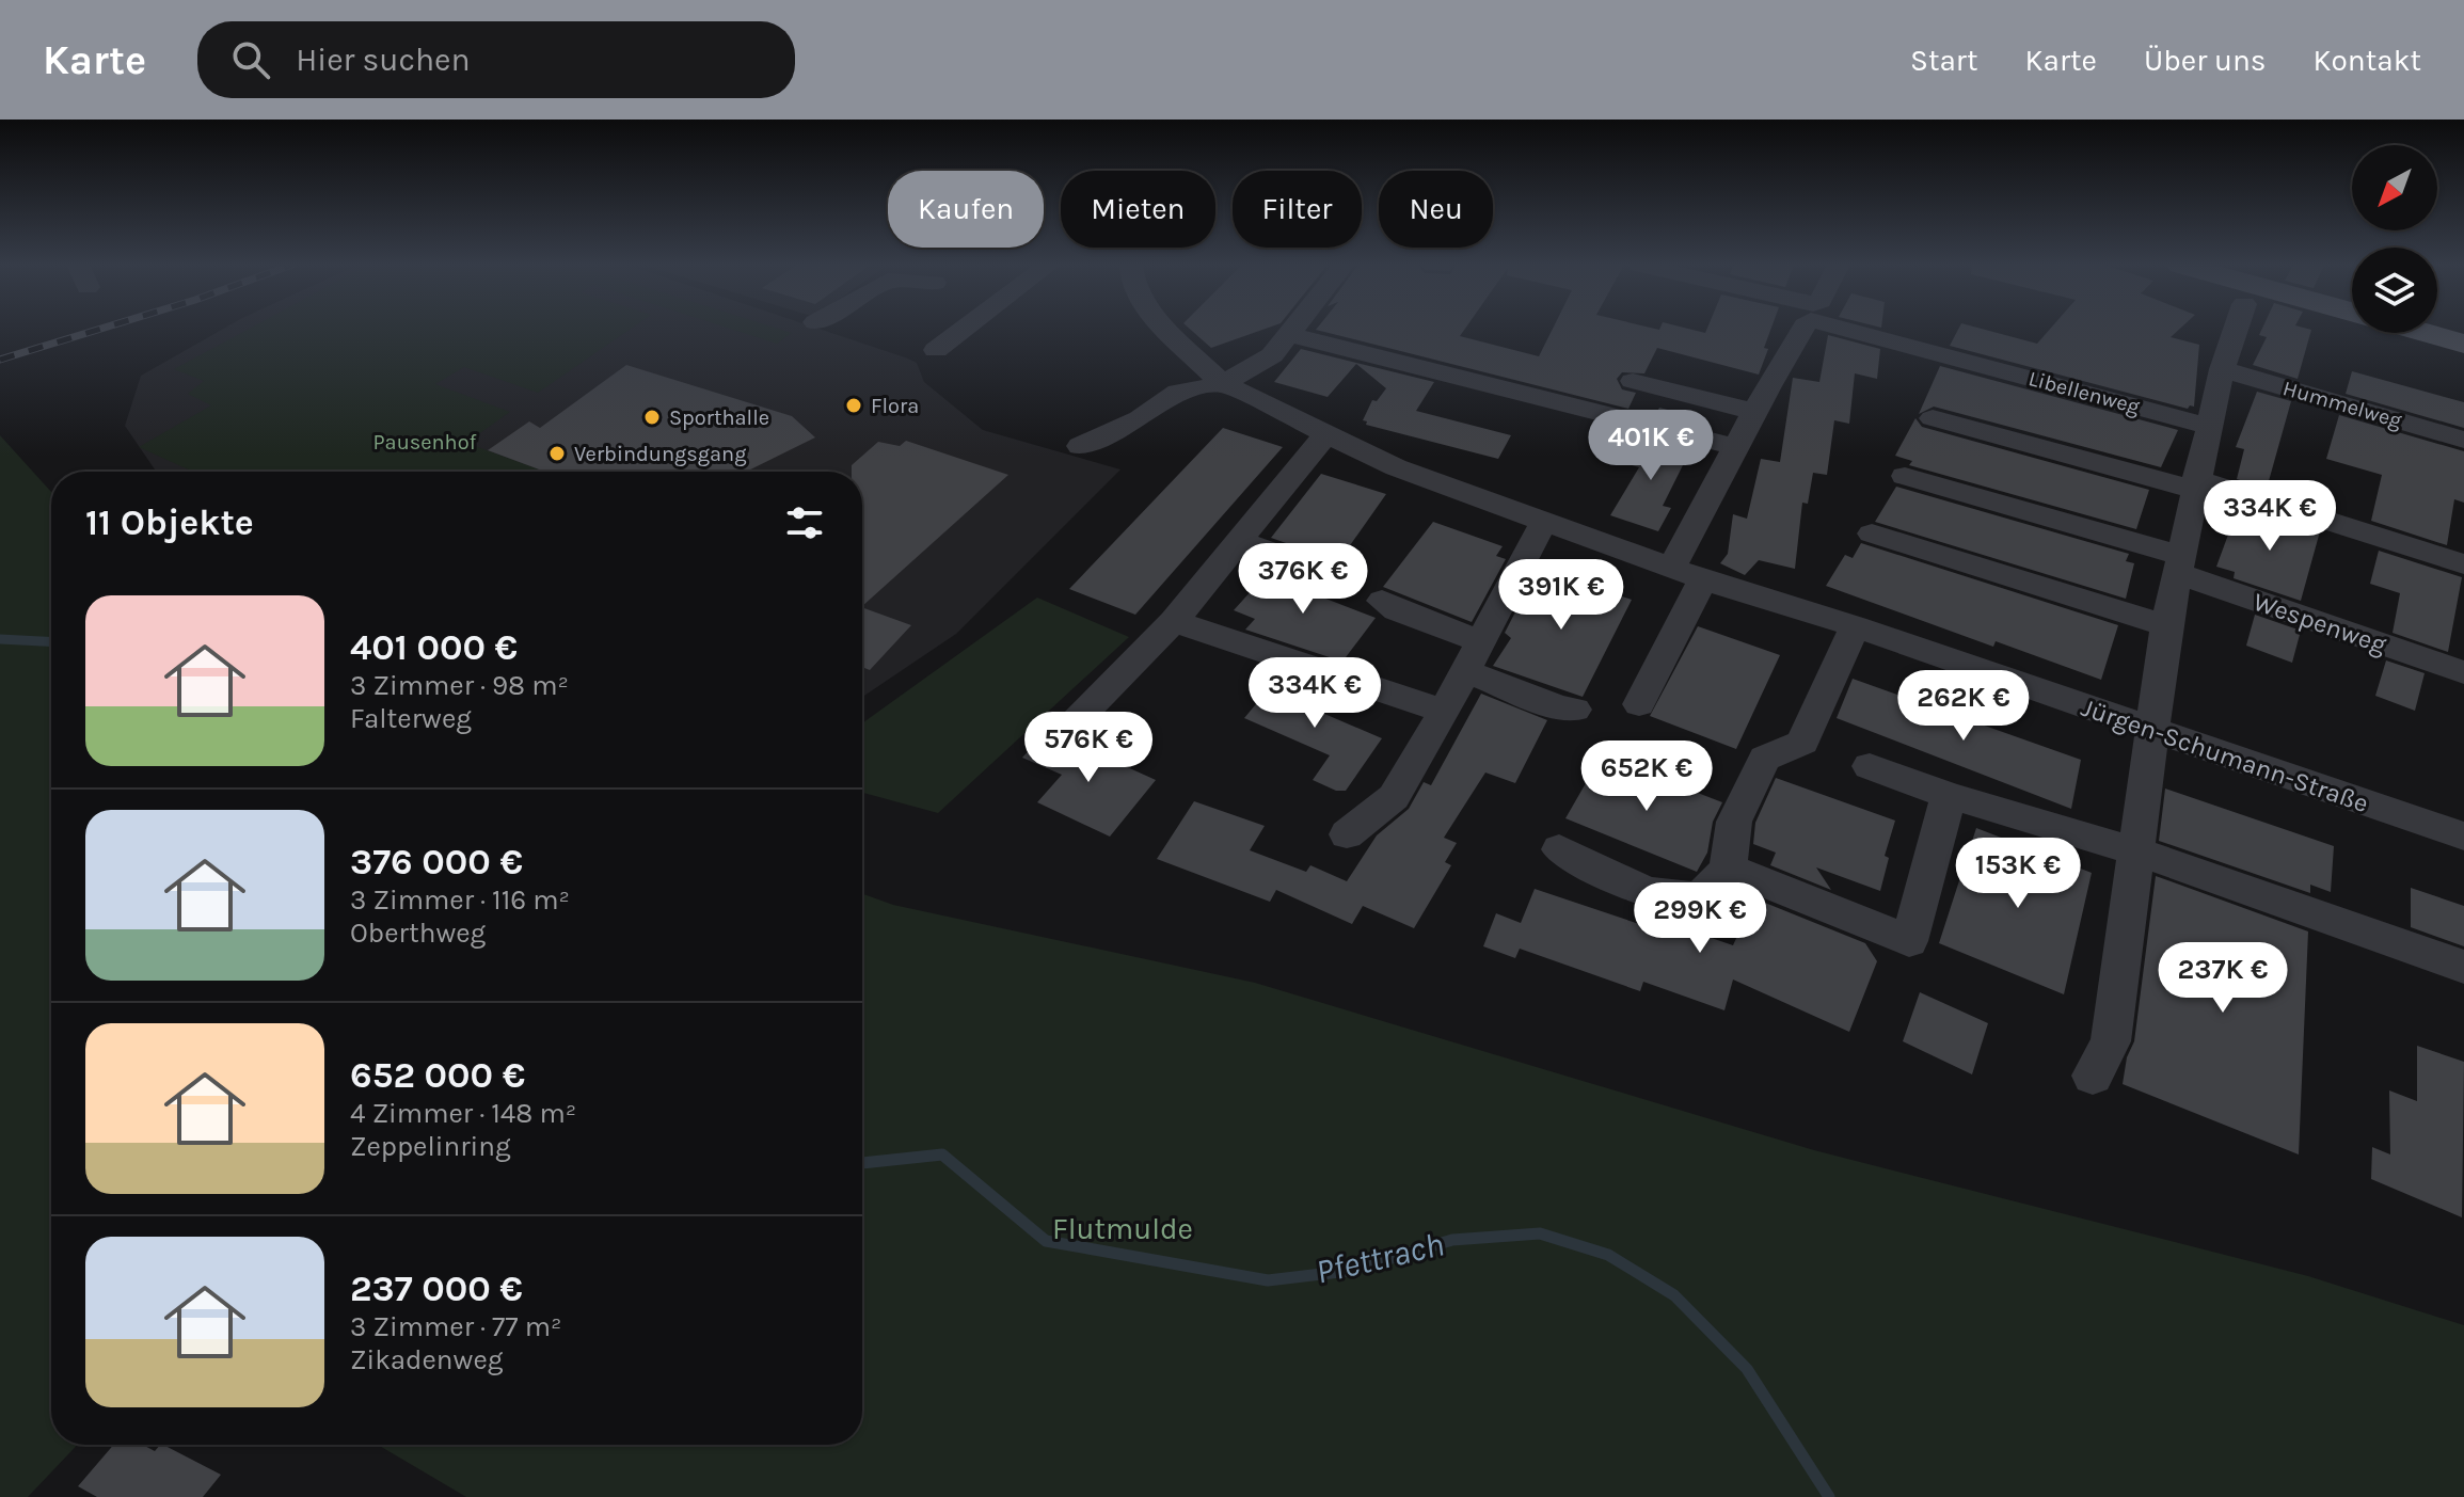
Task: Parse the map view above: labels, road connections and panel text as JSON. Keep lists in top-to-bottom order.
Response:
{
  "streets": {
    "street": [
      "Libellenweg",
      "Hummelweg",
      "Wespenweg",
      "Jürgen-Schumann-Straße"
    ]
  },
  "water": ["Pfettrach"],
  "parks": ["Pausenhof", "Flutmulde"],
  "places": ["Flora", "Sporthalle", "Verbindungsgang"],
  "north": "bottom left",
  "page": {
    "header": "Karte",
    "search": "Hier suchen",
    "nav": [
      "Start",
      "Karte",
      "Über uns",
      "Kontakt"
    ],
    "chip": [
      "Kaufen",
      "Mieten",
      "Filter",
      "Neu"
    ],
    "price": [
      "401K €",
      "334K €",
      "376K €",
      "391K €",
      "334K €",
      "262K €",
      "576K €",
      "652K €",
      "153K €",
      "299K €",
      "237K €"
    ],
    "heading": "11 Objekte",
    "list": [
      {
        "name": "401 000 €",
        "note": "3 Zimmer · 98 m² · Falterweg"
      },
      {
        "name": "376 000 €",
        "note": "3 Zimmer · 116 m² · Oberthweg"
      },
      {
        "name": "652 000 €",
        "note": "4 Zimmer · 148 m² · Zeppelinring"
      },
      {
        "name": "237 000 €",
        "note": "3 Zimmer · 77 m² · Zikadenweg"
      }
    ]
  }
}
